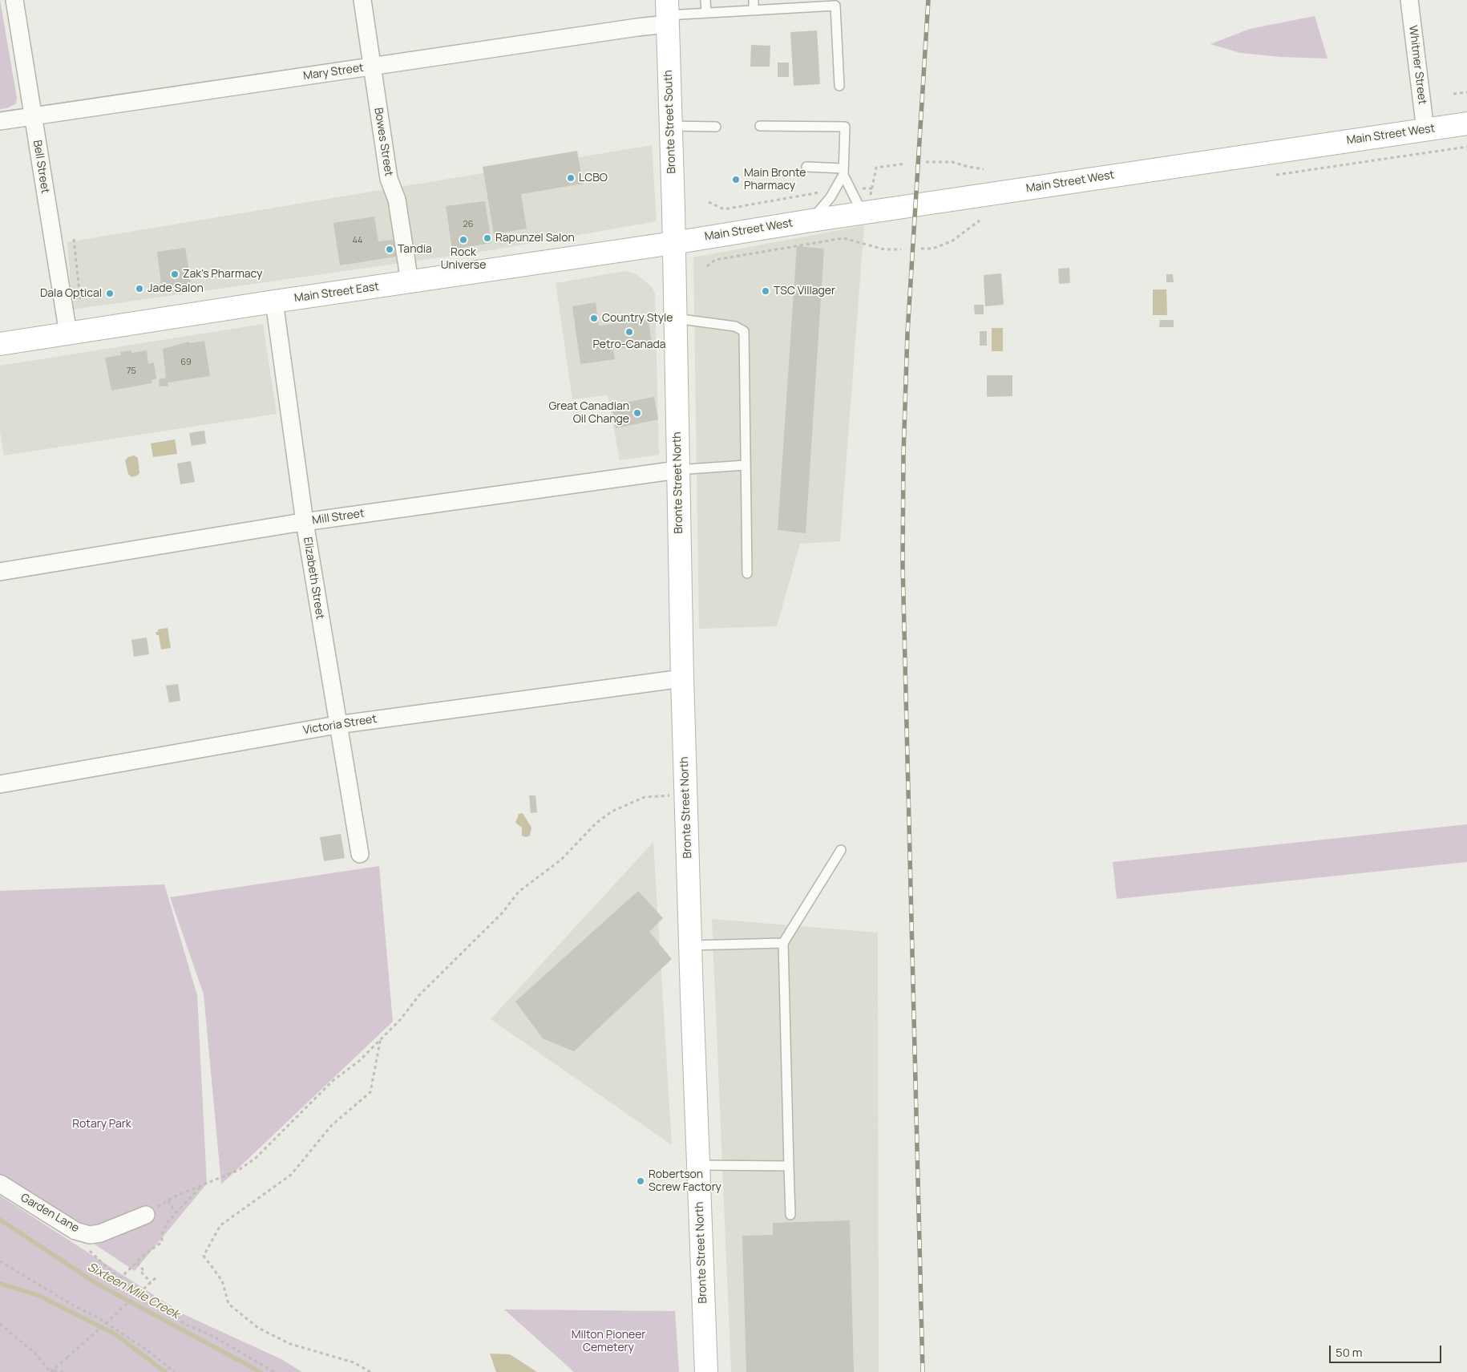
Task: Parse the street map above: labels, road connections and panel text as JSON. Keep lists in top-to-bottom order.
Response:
{
  "streets": {
    "main road": [
      "Bronte Street South",
      "Main Street West",
      "Main Street East",
      "Bronte Street North"
    ],
    "street": [
      "Whitmer Street",
      "Mary Street",
      "Bowes Street",
      "Bell Street",
      "Mill Street",
      "Elizabeth Street",
      "Victoria Street",
      "Garden Lane"
    ]
  },
  "crossings": [
    ["Whitmer Street", "Main Street West"],
    ["Mary Street", "Bronte Street South"],
    ["Mary Street", "Bowes Street"],
    ["Mary Street", "Bell Street"],
    ["Bronte Street South", "Main Street West"],
    ["Bronte Street South", "Main Street East"],
    ["Bronte Street South", "Bronte Street North"],
    ["Main Street West", "Main Street East"],
    ["Main Street West", "Bronte Street North"],
    ["Bowes Street", "Main Street East"],
    ["Bell Street", "Main Street East"],
    ["Main Street East", "Bronte Street North"],
    ["Main Street East", "Elizabeth Street"],
    ["Bronte Street North", "Mill Street"],
    ["Bronte Street North", "Victoria Street"],
    ["Mill Street", "Elizabeth Street"],
    ["Elizabeth Street", "Victoria Street"]
  ],
  "water": ["Sixteen Mile Creek"],
  "parks": ["Rotary Park", "Milton Pioneer Cemetery"],
  "places": [
    "LCBO",
    "Main Bronte Pharmacy",
    "Rapunzel Salon",
    "Rock Universe",
    "Tandia",
    "Zak's Pharmacy",
    "Jade Salon",
    "TSC Villager",
    "Dala Optical",
    "Country Style",
    "Petro-Canada",
    "Great Canadian Oil Change",
    "Robertson Screw Factory"
  ],
  "house_numbers": [
    "26",
    "44",
    "69",
    "75"
  ],
  "scale_bar": "50 m"
}
